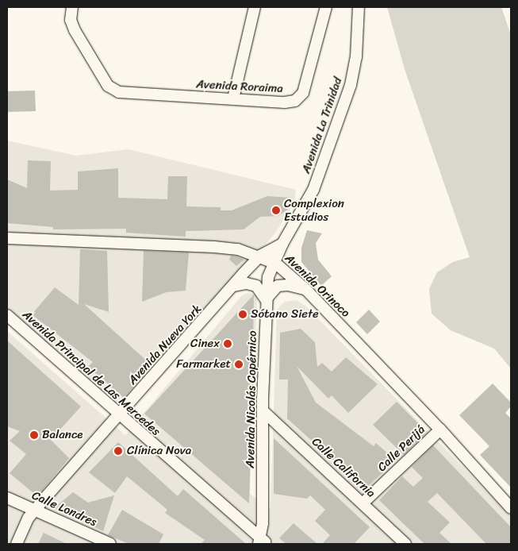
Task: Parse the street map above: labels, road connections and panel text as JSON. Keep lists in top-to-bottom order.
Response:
{
  "streets": {
    "street": [
      "Avenida Roraima",
      "Avenida La Trinidad",
      "Avenida Orinoco",
      "Avenida Nueva York",
      "Avenida Principal de Las Mercedes",
      "Avenida Nicolás Copérnico",
      "Calle Perijá",
      "Calle California",
      "Calle Londres"
    ]
  },
  "crossings": [
    ["Avenida La Trinidad", "Avenida Orinoco"],
    ["Avenida La Trinidad", "Avenida Nicolás Copérnico"],
    ["Avenida Orinoco", "Avenida Nueva York"],
    ["Avenida Orinoco", "Avenida Nicolás Copérnico"],
    ["Avenida Orinoco", "Calle Perijá"],
    ["Avenida Nueva York", "Avenida Principal de Las Mercedes"],
    ["Avenida Nueva York", "Calle Londres"],
    ["Avenida Principal de Las Mercedes", "Avenida Nicolás Copérnico"],
    ["Avenida Nicolás Copérnico", "Calle California"],
    ["Calle Perijá", "Calle California"]
  ],
  "places": [
    "Complexion Estudios",
    "Sótano Siete",
    "Cinex",
    "Farmarket",
    "Balance",
    "Clínica Nova"
  ]
}
